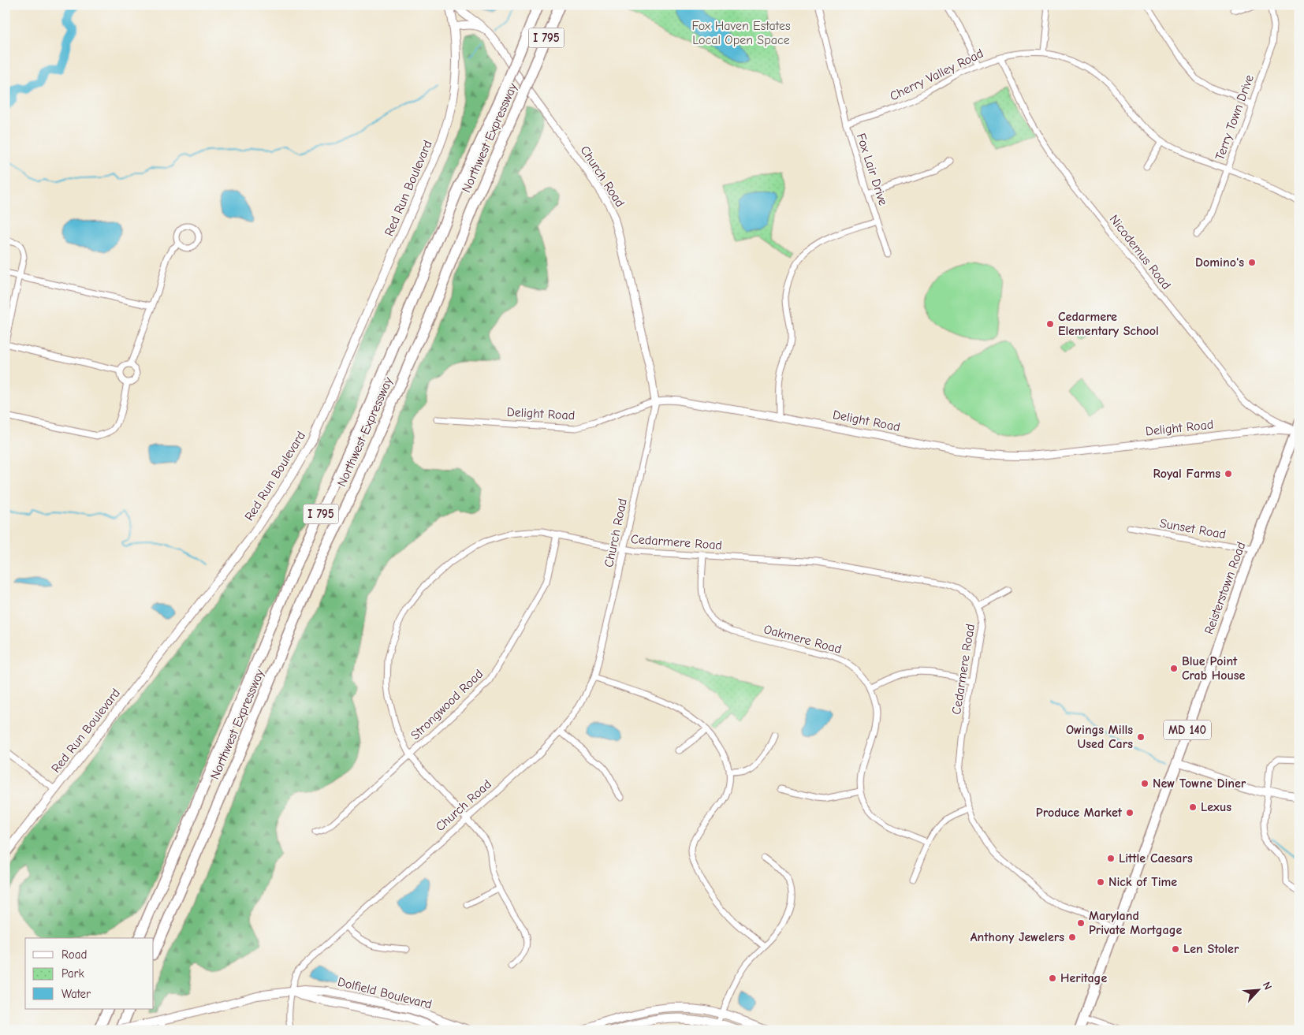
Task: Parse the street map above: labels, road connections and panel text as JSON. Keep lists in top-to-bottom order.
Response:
{
  "streets": {
    "highway": ["I 795", "Northwest Expressway"],
    "main road": [
      "Red Run Boulevard",
      "Reisterstown Road",
      "MD 140",
      "Dolfield Boulevard"
    ],
    "street": [
      "Cherry Valley Road",
      "Terry Town Drive",
      "Fox Lair Drive",
      "Church Road",
      "Nicodemus Road",
      "Delight Road",
      "Sunset Road",
      "Cedarmere Road",
      "Oakmere Road",
      "Strongwood Road"
    ]
  },
  "crossings": [
    ["Cherry Valley Road", "Terry Town Drive"],
    ["Cherry Valley Road", "Fox Lair Drive"],
    ["Cherry Valley Road", "Nicodemus Road"],
    ["Fox Lair Drive", "Delight Road"],
    ["Church Road", "Delight Road"],
    ["Church Road", "Cedarmere Road"],
    ["Church Road", "Dolfield Boulevard"],
    ["Nicodemus Road", "Delight Road"],
    ["Nicodemus Road", "Reisterstown Road"],
    ["Delight Road", "Reisterstown Road"],
    ["Sunset Road", "Reisterstown Road"],
    ["Cedarmere Road", "Reisterstown Road"],
    ["Cedarmere Road", "Oakmere Road"],
    ["Cedarmere Road", "Strongwood Road"]
  ],
  "parks": ["Fox Haven Estates Local Open Space"],
  "places": [
    "Domino's",
    "Cedarmere Elementary School",
    "Royal Farms",
    "Blue Point Crab House",
    "Owings Mills Used Cars",
    "New Towne Diner",
    "Lexus",
    "Produce Market",
    "Little Caesars",
    "Nick of Time",
    "Maryland Private Mortgage",
    "Anthony Jewelers",
    "Len Stoler",
    "Heritage"
  ],
  "legend": ["Road", "Park", "Water"],
  "north": "top right"
}
